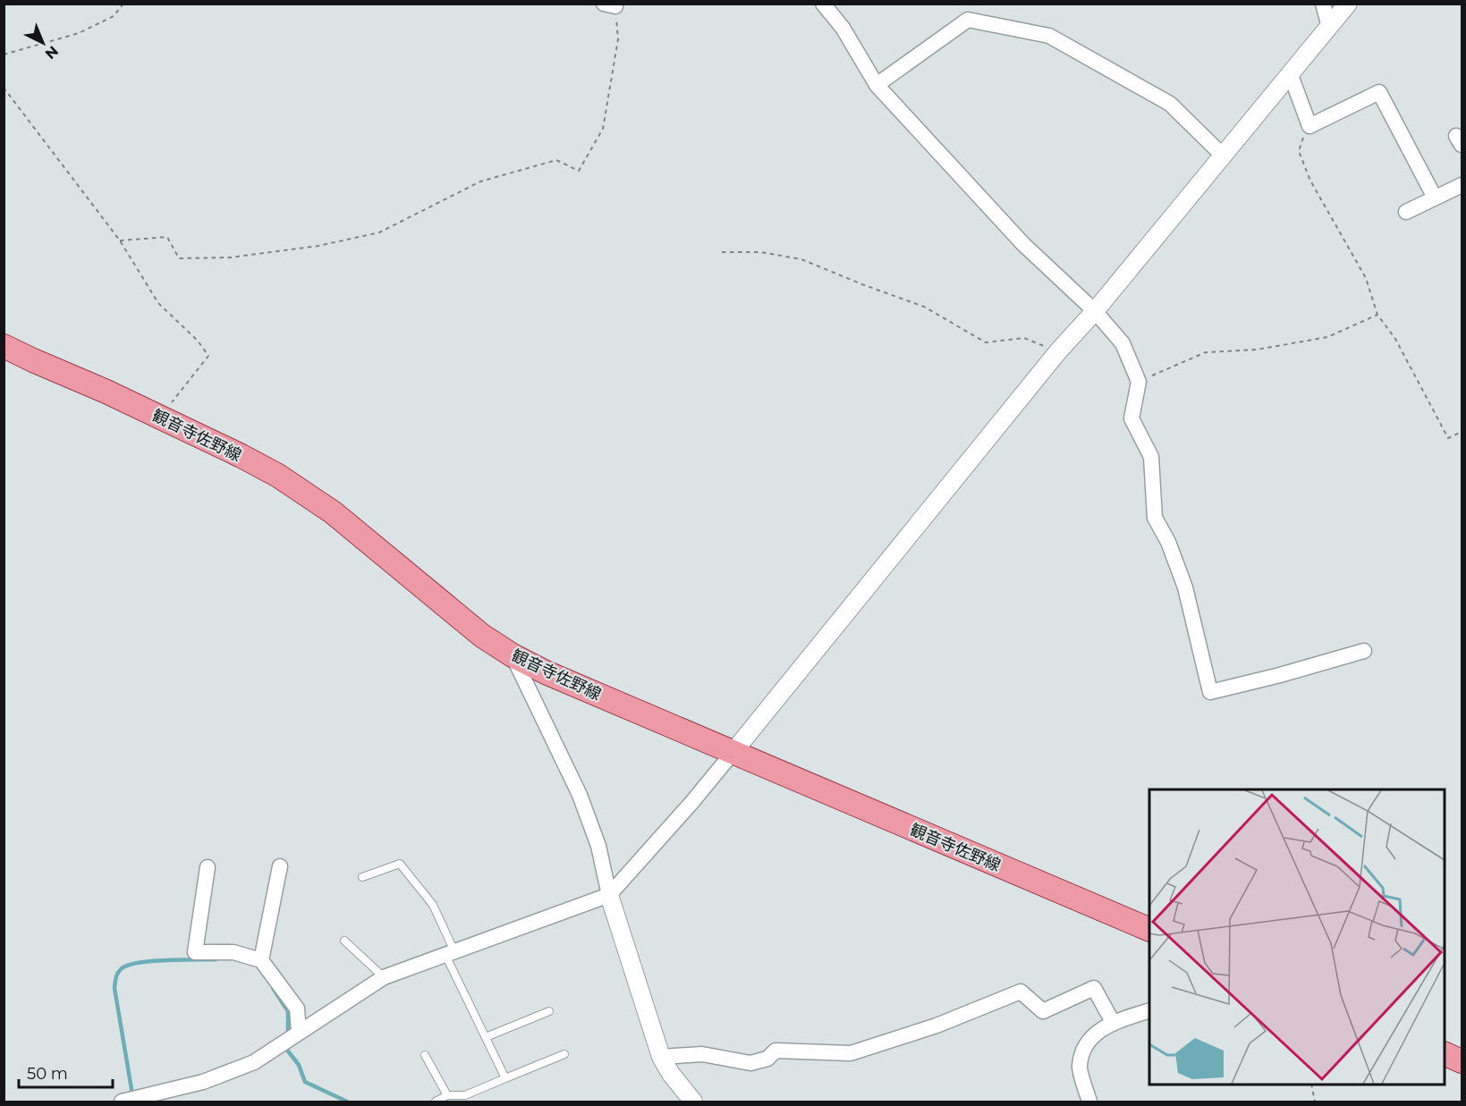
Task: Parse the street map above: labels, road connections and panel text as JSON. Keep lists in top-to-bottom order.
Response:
{
  "streets": {
    "main road": ["観音寺佐野線"]
  },
  "scale_bar": "50 m",
  "north": "bottom right"
}
